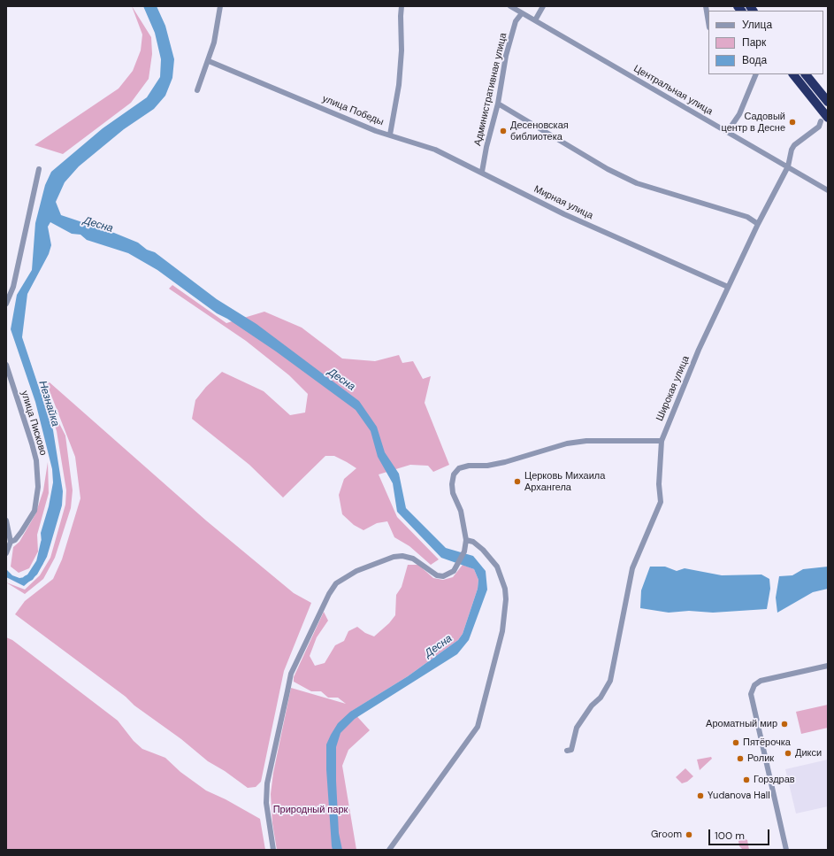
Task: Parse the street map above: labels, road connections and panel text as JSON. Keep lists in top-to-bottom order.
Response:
{
  "streets": {
    "street": [
      "Административная улица",
      "Центральная улица",
      "улица Победы",
      "Мирная улица",
      "Широкая улица",
      "улица Писково"
    ]
  },
  "crossings": [
    ["Административная улица", "Центральная улица"],
    ["Административная улица", "Мирная улица"],
    ["Центральная улица", "Широкая улица"],
    ["улица Победы", "Мирная улица"],
    ["Мирная улица", "Широкая улица"]
  ],
  "water": ["Десна", "Незнайка"],
  "parks": ["Природный парк"],
  "places": [
    "Садовый центр в Десне",
    "Десеновская библиотека",
    "Церковь Михаила Архангела",
    "Ароматный мир",
    "Пятёрочка",
    "Дикси",
    "Ролик",
    "Горздрав",
    "Yudanova Hall",
    "Groom"
  ],
  "legend": ["Улица", "Парк", "Вода"],
  "scale_bar": "100 m"
}
